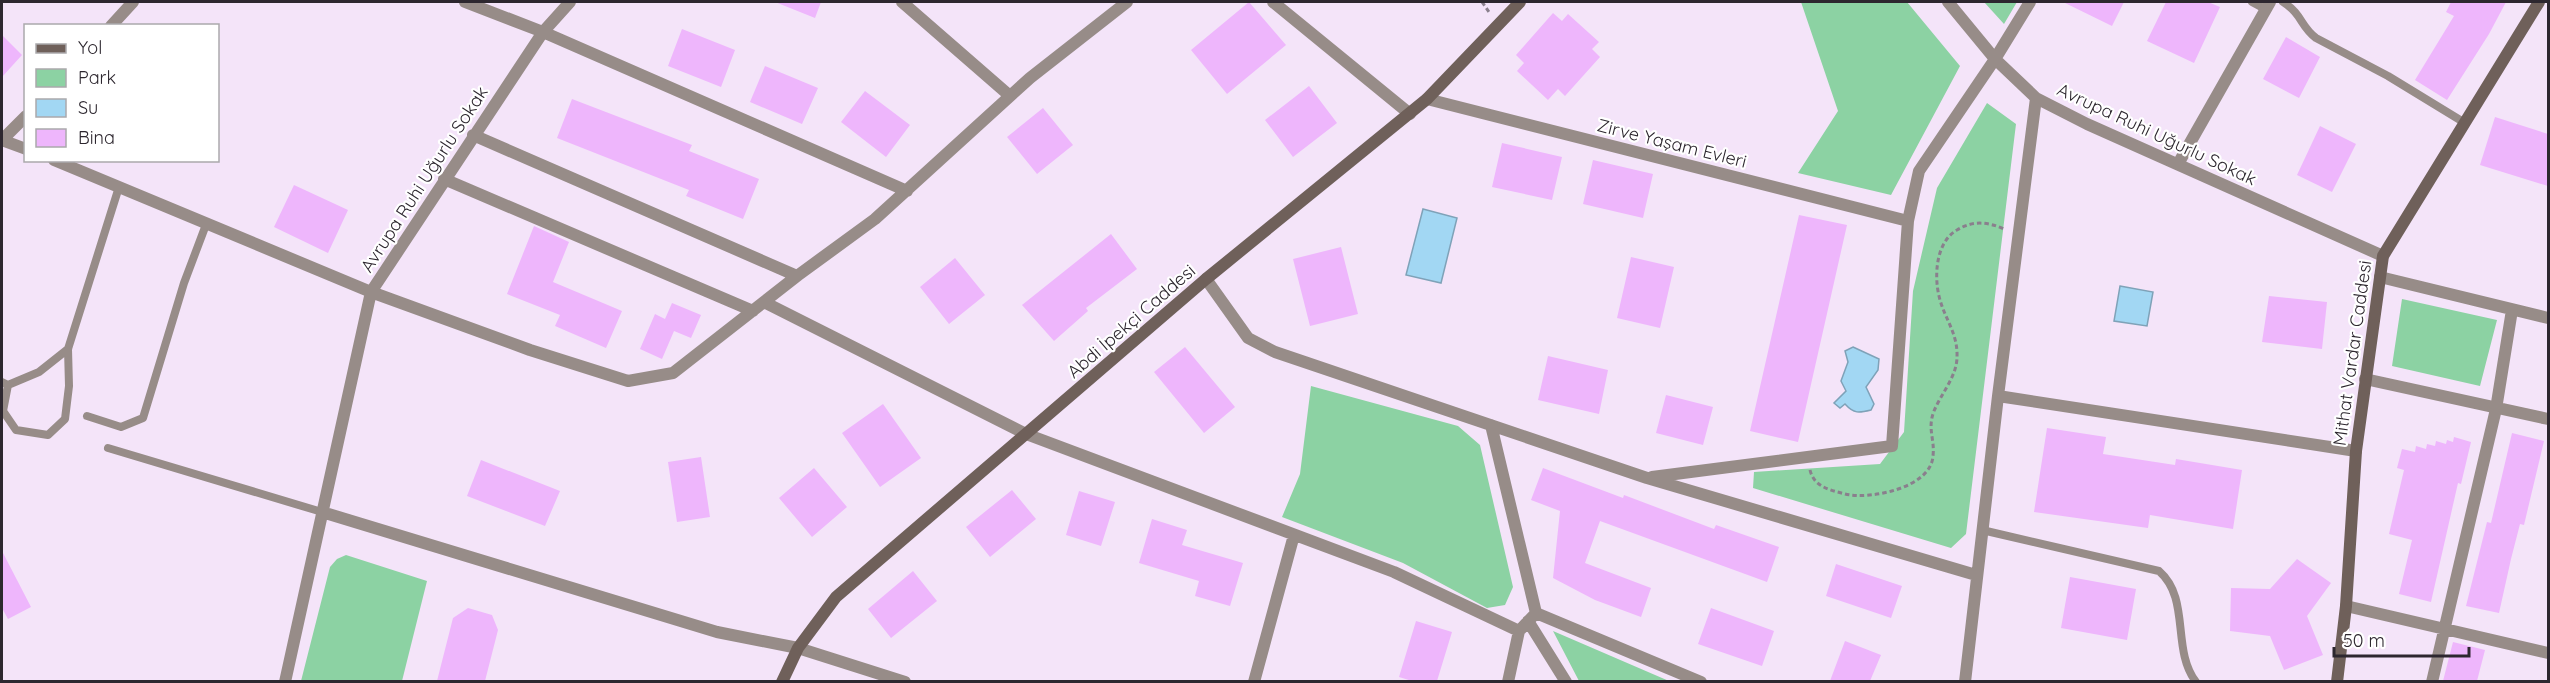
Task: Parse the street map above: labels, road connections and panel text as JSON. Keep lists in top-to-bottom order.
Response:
{
  "streets": {
    "main road": ["Abdi İpekçi Caddesi", "Mithat Vardar Caddesi"],
    "street": ["Avrupa Ruhi Uğurlu Sokak", "Zirve Yaşam Evleri"]
  },
  "crossings": [
    ["Avrupa Ruhi Uğurlu Sokak", "Mithat Vardar Caddesi"],
    ["Zirve Yaşam Evleri", "Abdi İpekçi Caddesi"]
  ],
  "legend": [
    "Yol",
    "Park",
    "Su",
    "Bina"
  ],
  "scale_bar": "50 m"
}
